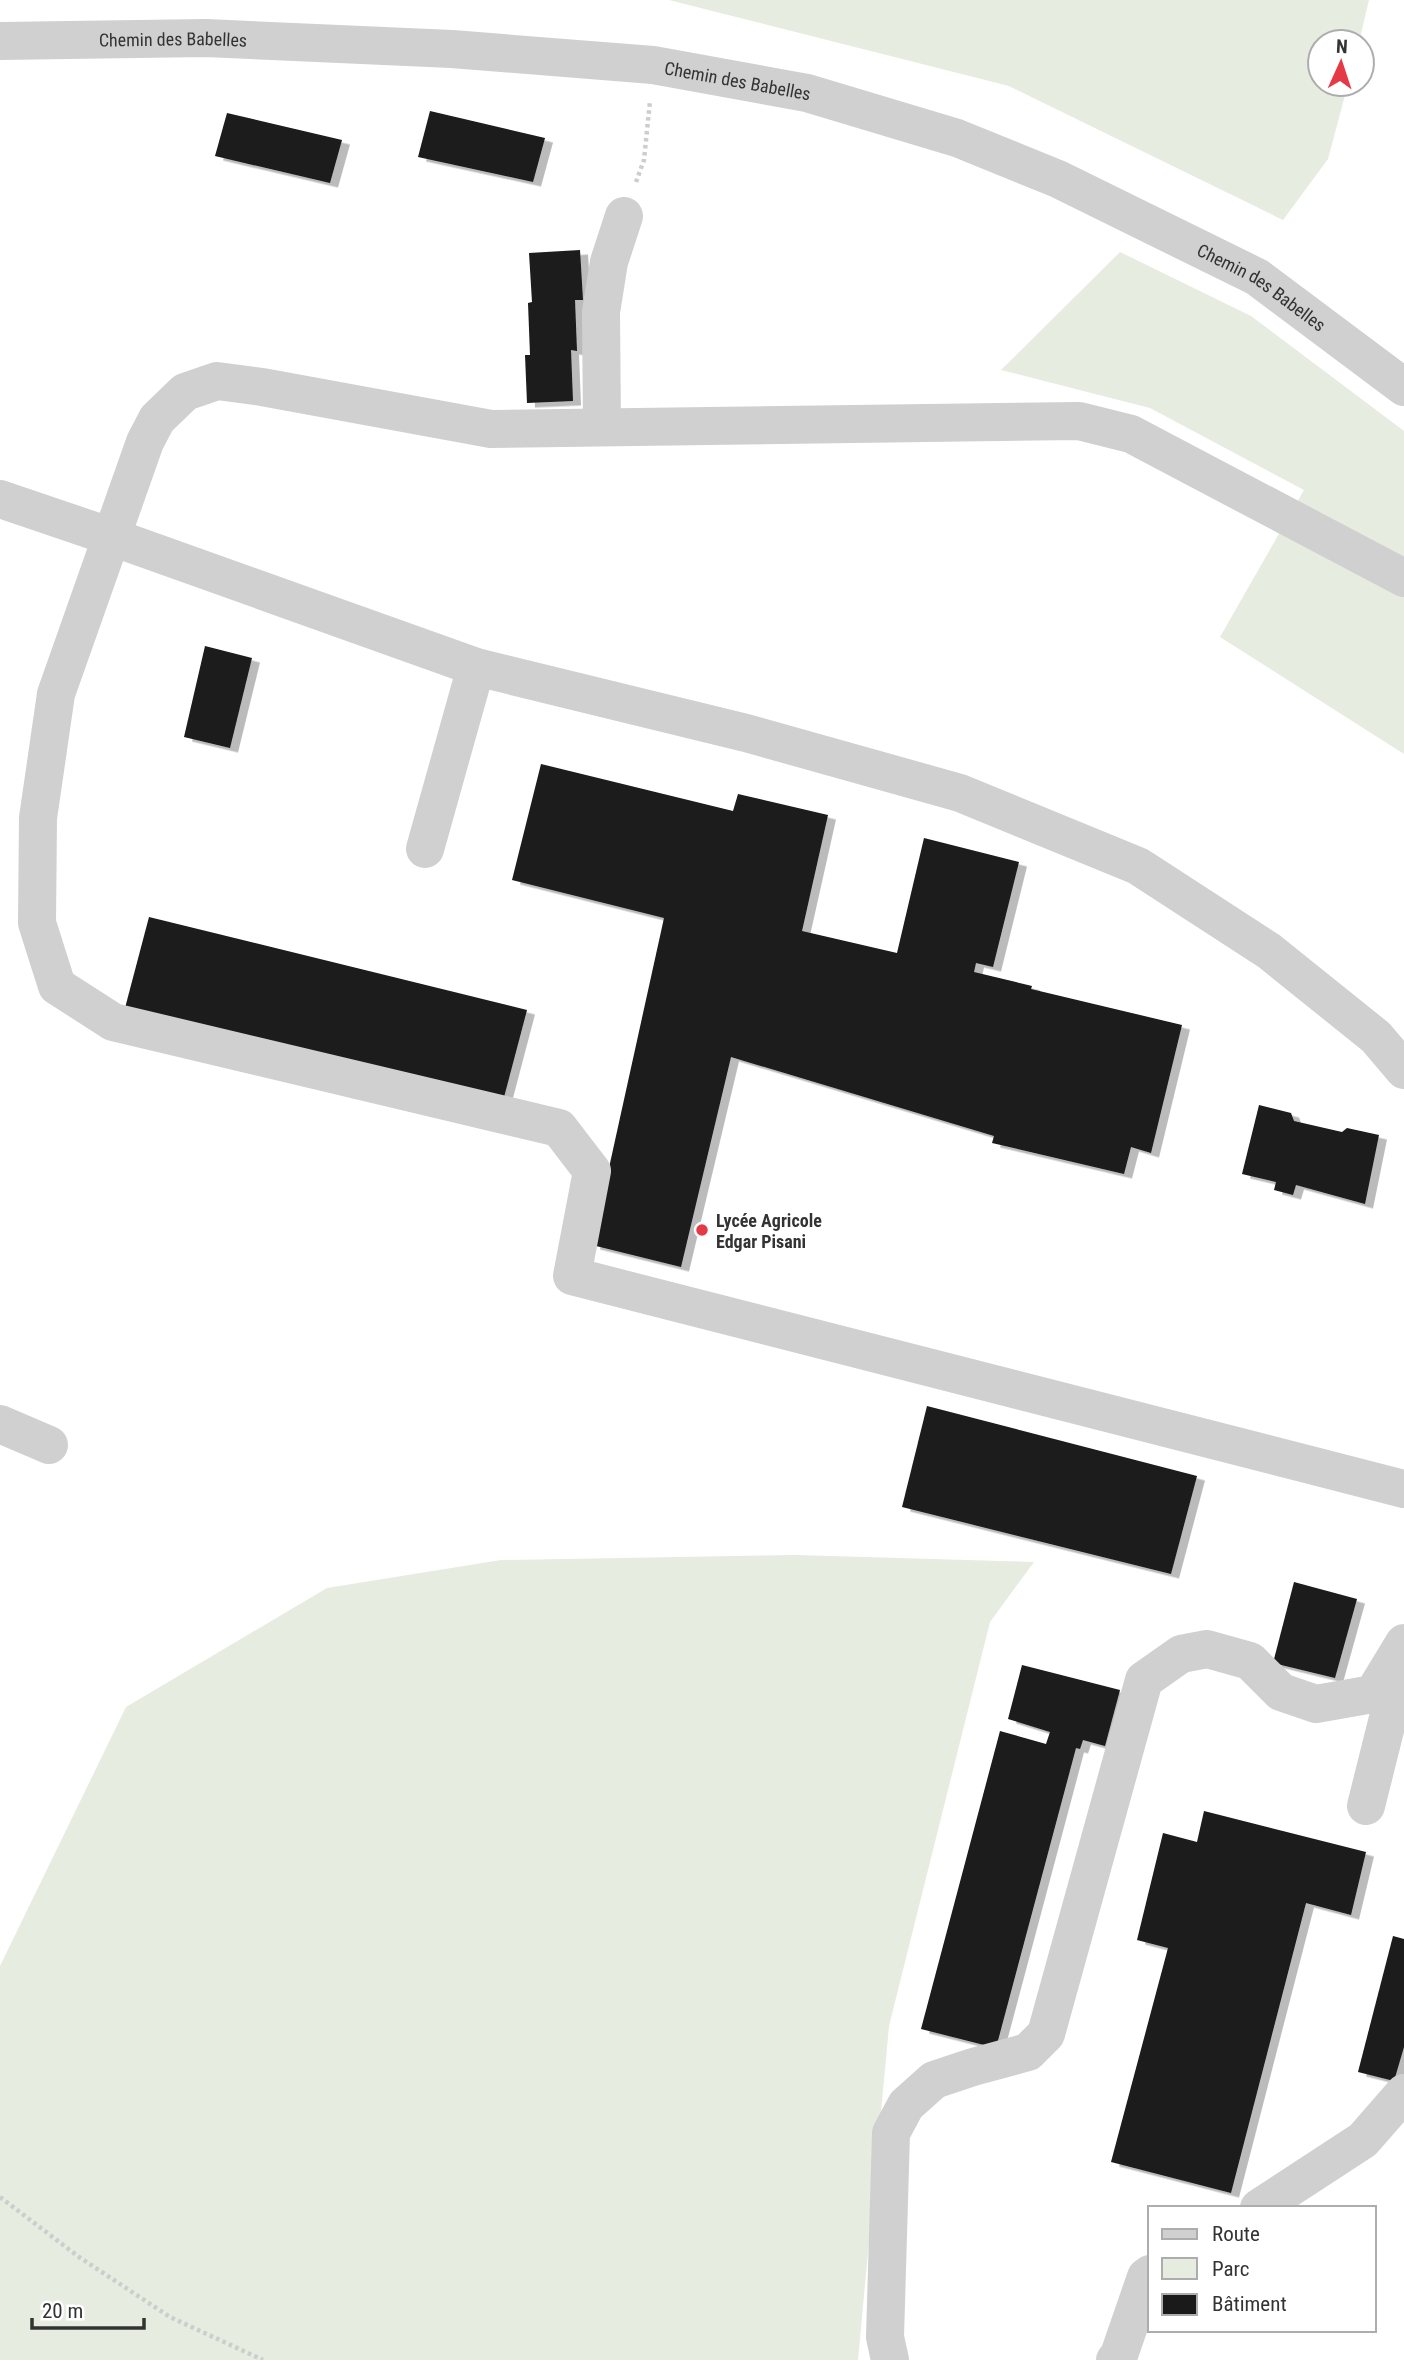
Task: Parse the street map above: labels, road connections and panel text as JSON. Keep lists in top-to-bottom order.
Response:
{
  "streets": {
    "street": ["Chemin des Babelles"]
  },
  "places": ["Lycée Agricole Edgar Pisani"],
  "legend": ["Route", "Parc", "Bâtiment"],
  "scale_bar": "20 m",
  "north": "top"
}
